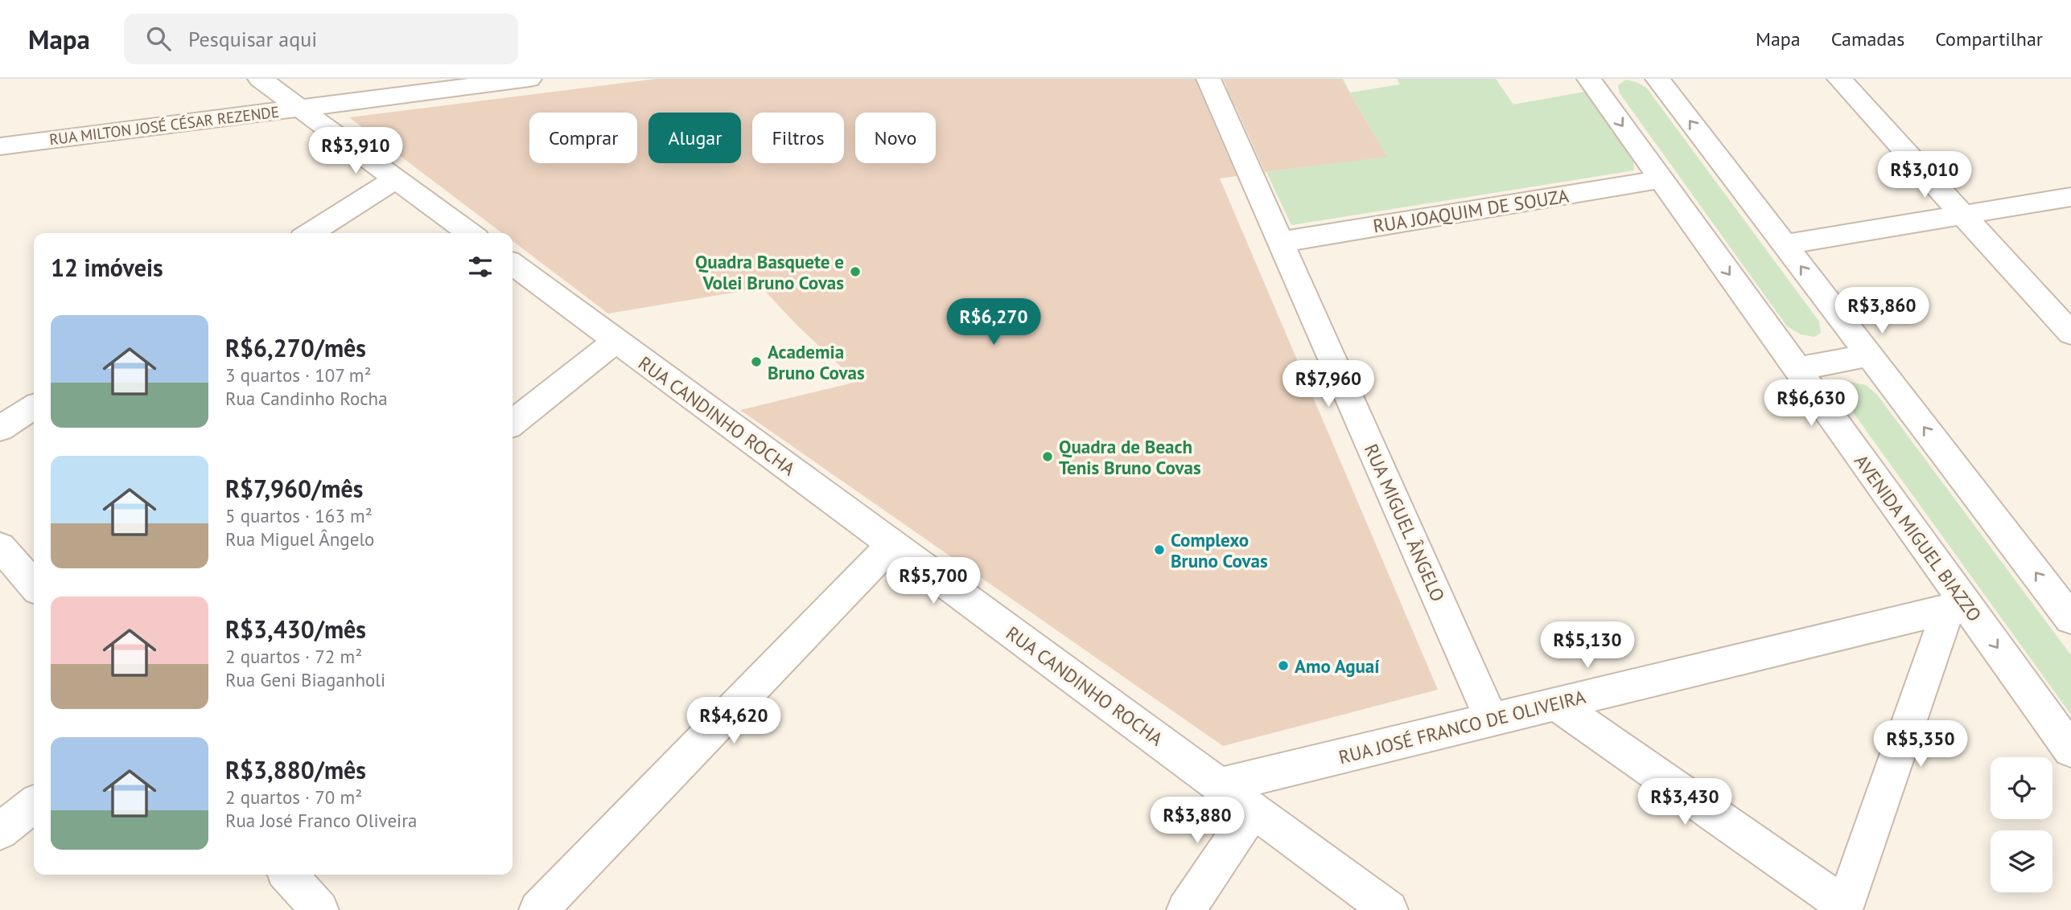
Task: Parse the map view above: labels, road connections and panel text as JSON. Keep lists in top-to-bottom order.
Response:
{
  "streets": {
    "street": [
      "RUA MILTON JOSÉ CÉSAR REZENDE",
      "RUA JOAQUIM DE SOUZA",
      "RUA CANDINHO ROCHA",
      "RUA MIGUEL ÂNGELO",
      "AVENIDA MIGUEL BIAZZO",
      "RUA JOSÉ FRANCO DE OLIVEIRA"
    ]
  },
  "crossings": [
    ["RUA JOAQUIM DE SOUZA", "RUA MIGUEL ÂNGELO"],
    ["RUA JOAQUIM DE SOUZA", "AVENIDA MIGUEL BIAZZO"],
    ["RUA CANDINHO ROCHA", "RUA JOSÉ FRANCO DE OLIVEIRA"],
    ["RUA MIGUEL ÂNGELO", "RUA JOSÉ FRANCO DE OLIVEIRA"],
    ["AVENIDA MIGUEL BIAZZO", "RUA JOSÉ FRANCO DE OLIVEIRA"]
  ],
  "places": [
    "Quadra Basquete e Volei Bruno Covas",
    "Academia Bruno Covas",
    "Quadra de Beach Tenis Bruno Covas",
    "Complexo Bruno Covas",
    "Amo Aguaí"
  ],
  "page": {
    "header": "Mapa",
    "search": "Pesquisar aqui",
    "nav": ["Mapa", "Camadas", "Compartilhar"],
    "chip": [
      "Comprar",
      "Alugar",
      "Filtros",
      "Novo"
    ],
    "price": [
      "R$3,910",
      "R$3,010",
      "R$3,860",
      "R$6,270",
      "R$7,960",
      "R$6,630",
      "R$5,700",
      "R$5,130",
      "R$4,620",
      "R$5,350",
      "R$3,430",
      "R$3,880"
    ],
    "heading": "12 imóveis",
    "list": [
      {
        "name": "R$6,270/mês",
        "note": "3 quartos · 107 m² · Rua Candinho Rocha"
      },
      {
        "name": "R$7,960/mês",
        "note": "5 quartos · 163 m² · Rua Miguel Ângelo"
      },
      {
        "name": "R$3,430/mês",
        "note": "2 quartos · 72 m² · Rua Geni Biaganholi"
      },
      {
        "name": "R$3,880/mês",
        "note": "2 quartos · 70 m² · Rua José Franco Oliveira"
      }
    ]
  }
}
